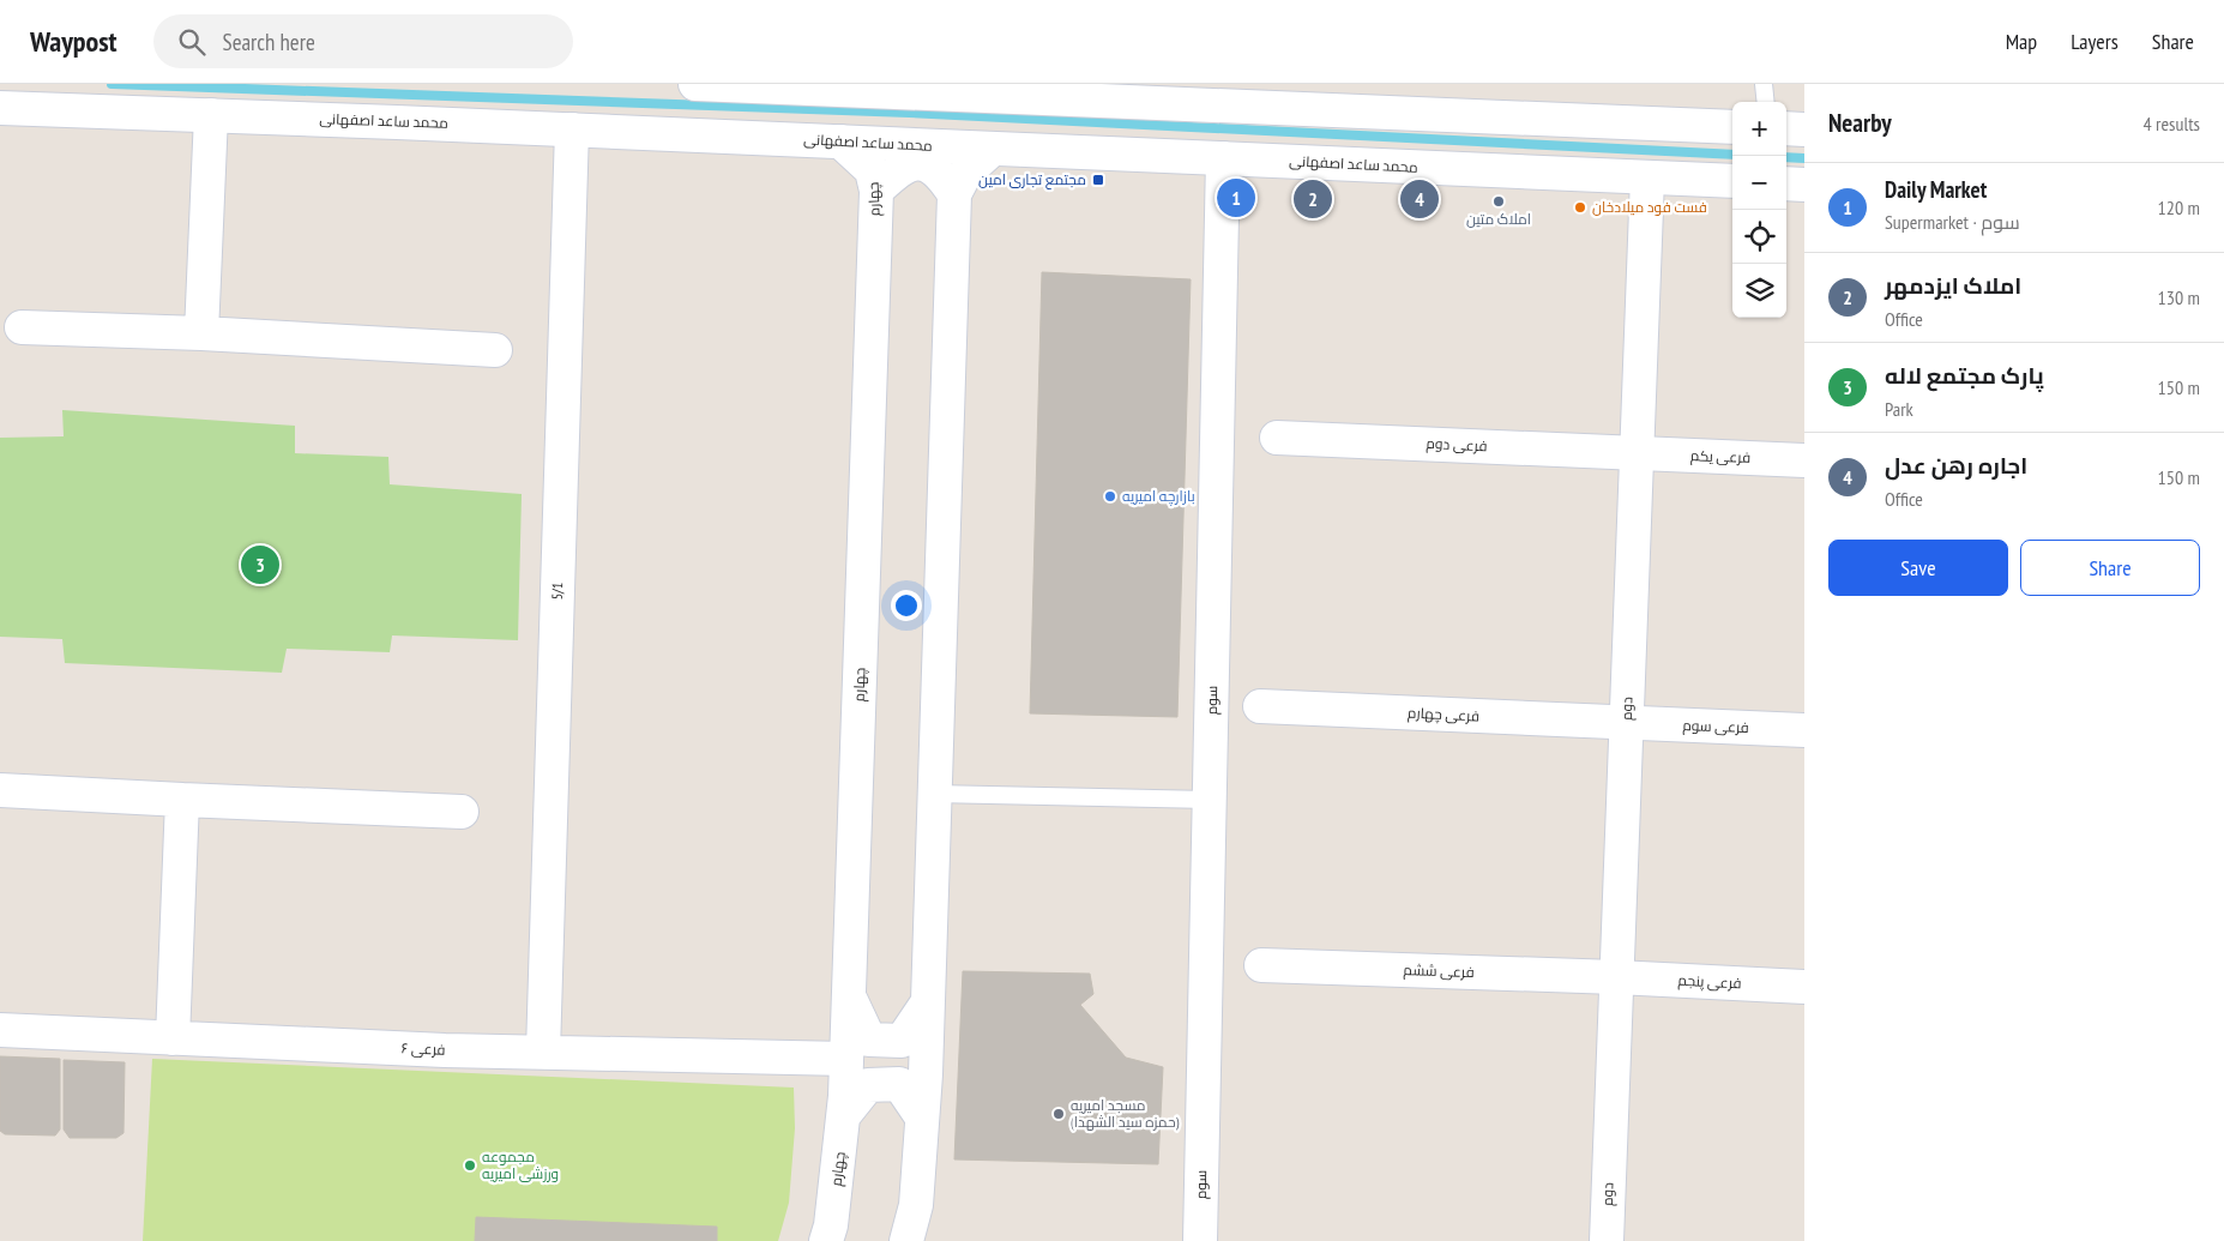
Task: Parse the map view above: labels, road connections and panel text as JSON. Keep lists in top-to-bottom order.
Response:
{
  "streets": {
    "street": [
      "محمد ساعد اصفهانی",
      "چهارم",
      "فرعی دوم",
      "فرعی یکم",
      "5/1",
      "سوم",
      "دوم",
      "فرعی چهارم",
      "فرعی سوم",
      "فرعی ششم",
      "فرعی پنجم",
      "فرعی ۶"
    ]
  },
  "crossings": [
    ["محمد ساعد اصفهانی", "چهارم"],
    ["محمد ساعد اصفهانی", "5/1"],
    ["محمد ساعد اصفهانی", "سوم"],
    ["محمد ساعد اصفهانی", "دوم"],
    ["چهارم", "فرعی ۶"],
    ["فرعی دوم", "فرعی یکم"],
    ["فرعی دوم", "دوم"],
    ["فرعی یکم", "دوم"],
    ["5/1", "فرعی ۶"],
    ["دوم", "فرعی چهارم"],
    ["دوم", "فرعی سوم"],
    ["دوم", "فرعی ششم"],
    ["دوم", "فرعی پنجم"],
    ["فرعی چهارم", "فرعی سوم"],
    ["فرعی ششم", "فرعی پنجم"]
  ],
  "places": {
    "transit": ["مجتمع تجاری امین"],
    "other": [
      "املاک متین",
      "فست فود میلادخان",
      "بازارچه امیریه",
      "مسجد امیریه (حمزه سید الشهدا)",
      "مجموعه ورزشی امیریه"
    ]
  },
  "page": {
    "header": "Waypost",
    "search": "Search here",
    "nav": ["Map", "Layers", "Share"],
    "heading": ["Nearby", "4 results"],
    "map_buttons": ["+", "−"],
    "list": [
      {
        "mark": "1",
        "name": "Daily Market",
        "note": "Supermarket · سوم",
        "value": "120 m"
      },
      {
        "mark": "2",
        "name": "املاک ایزدمهر",
        "note": "Office",
        "value": "130 m"
      },
      {
        "mark": "3",
        "name": "پارک مجتمع لاله",
        "note": "Park",
        "value": "150 m"
      },
      {
        "mark": "4",
        "name": "اجاره رهن عدل",
        "note": "Office",
        "value": "150 m"
      }
    ],
    "pins": [
      "1",
      "2",
      "4",
      "3"
    ],
    "buttons": ["Save", "Share"]
  }
}
